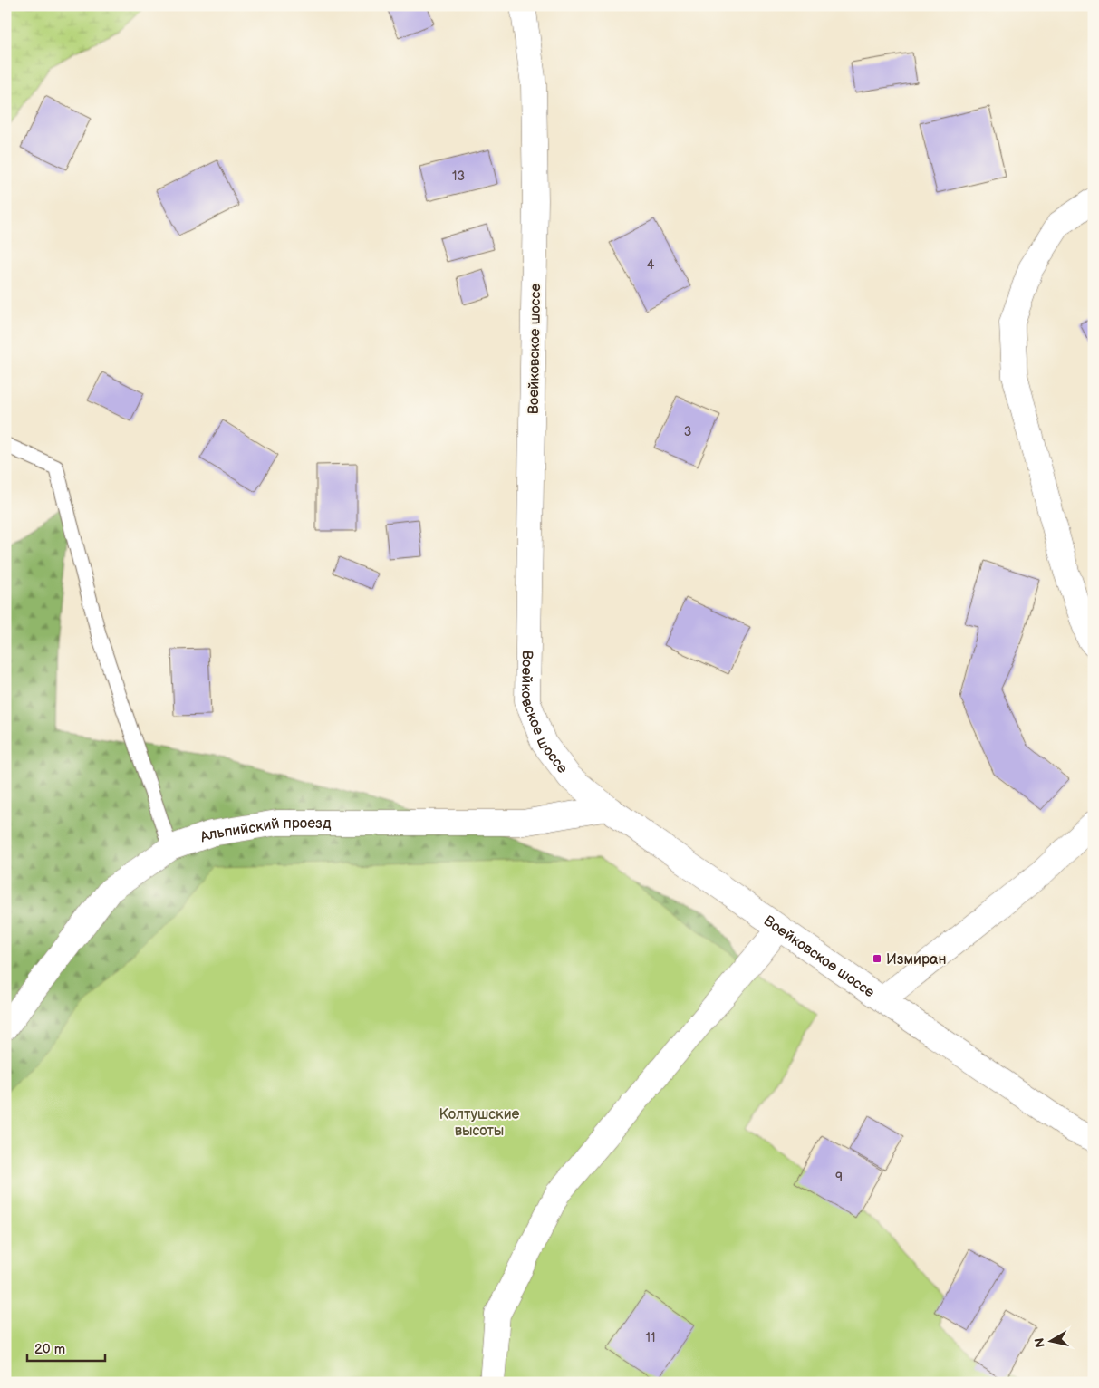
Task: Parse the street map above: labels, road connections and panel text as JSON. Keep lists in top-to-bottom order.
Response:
{
  "streets": {
    "street": ["Воейковское шоссе", "Альпийский проезд"]
  },
  "crossings": [
    ["Воейковское шоссе", "Альпийский проезд"]
  ],
  "parks": ["Колтушские высоты"],
  "places": {
    "transit": ["Измиран"]
  },
  "house_numbers": [
    "13",
    "4",
    "3",
    "9",
    "11"
  ],
  "scale_bar": "20 m",
  "north": "left"
}
